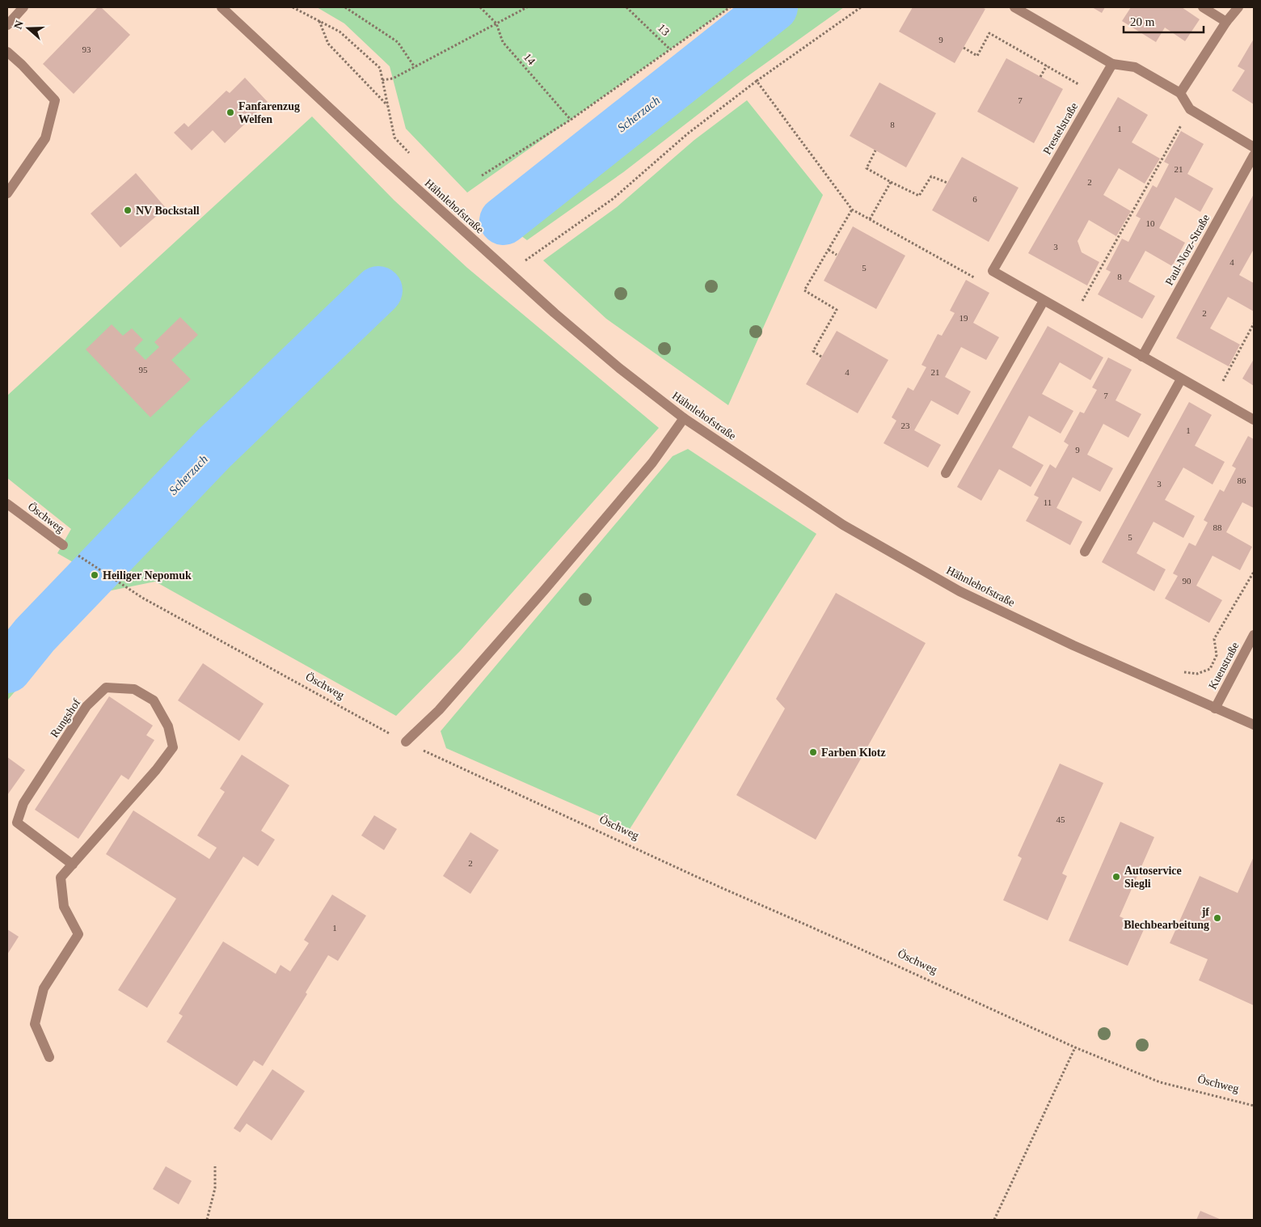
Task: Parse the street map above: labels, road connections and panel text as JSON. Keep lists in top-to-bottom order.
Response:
{
  "streets": {
    "street": [
      "Prestelstraße",
      "Hähnlehofstraße",
      "Paul-Norz-Straße",
      "Öschweg",
      "Kuenstraße",
      "Rungshof"
    ],
    "path": ["13", "14"]
  },
  "crossings": [
    ["Hähnlehofstraße", "Kuenstraße"]
  ],
  "water": ["Scherzach"],
  "places": [
    "Fanfarenzug Welfen",
    "NV Bockstall",
    "Heiliger Nepomuk",
    "Farben Klotz",
    "Autoservice Siegli",
    "jf Blechbearbeitung"
  ],
  "house_numbers": [
    "9",
    "93",
    "7",
    "8",
    "1",
    "21",
    "2",
    "6",
    "10",
    "3",
    "4",
    "5",
    "8",
    "2",
    "19",
    "95",
    "4",
    "21",
    "7",
    "23",
    "1",
    "9",
    "86",
    "3",
    "11",
    "88",
    "5",
    "90",
    "45",
    "2",
    "1"
  ],
  "scale_bar": "20 m",
  "north": "left"
}
